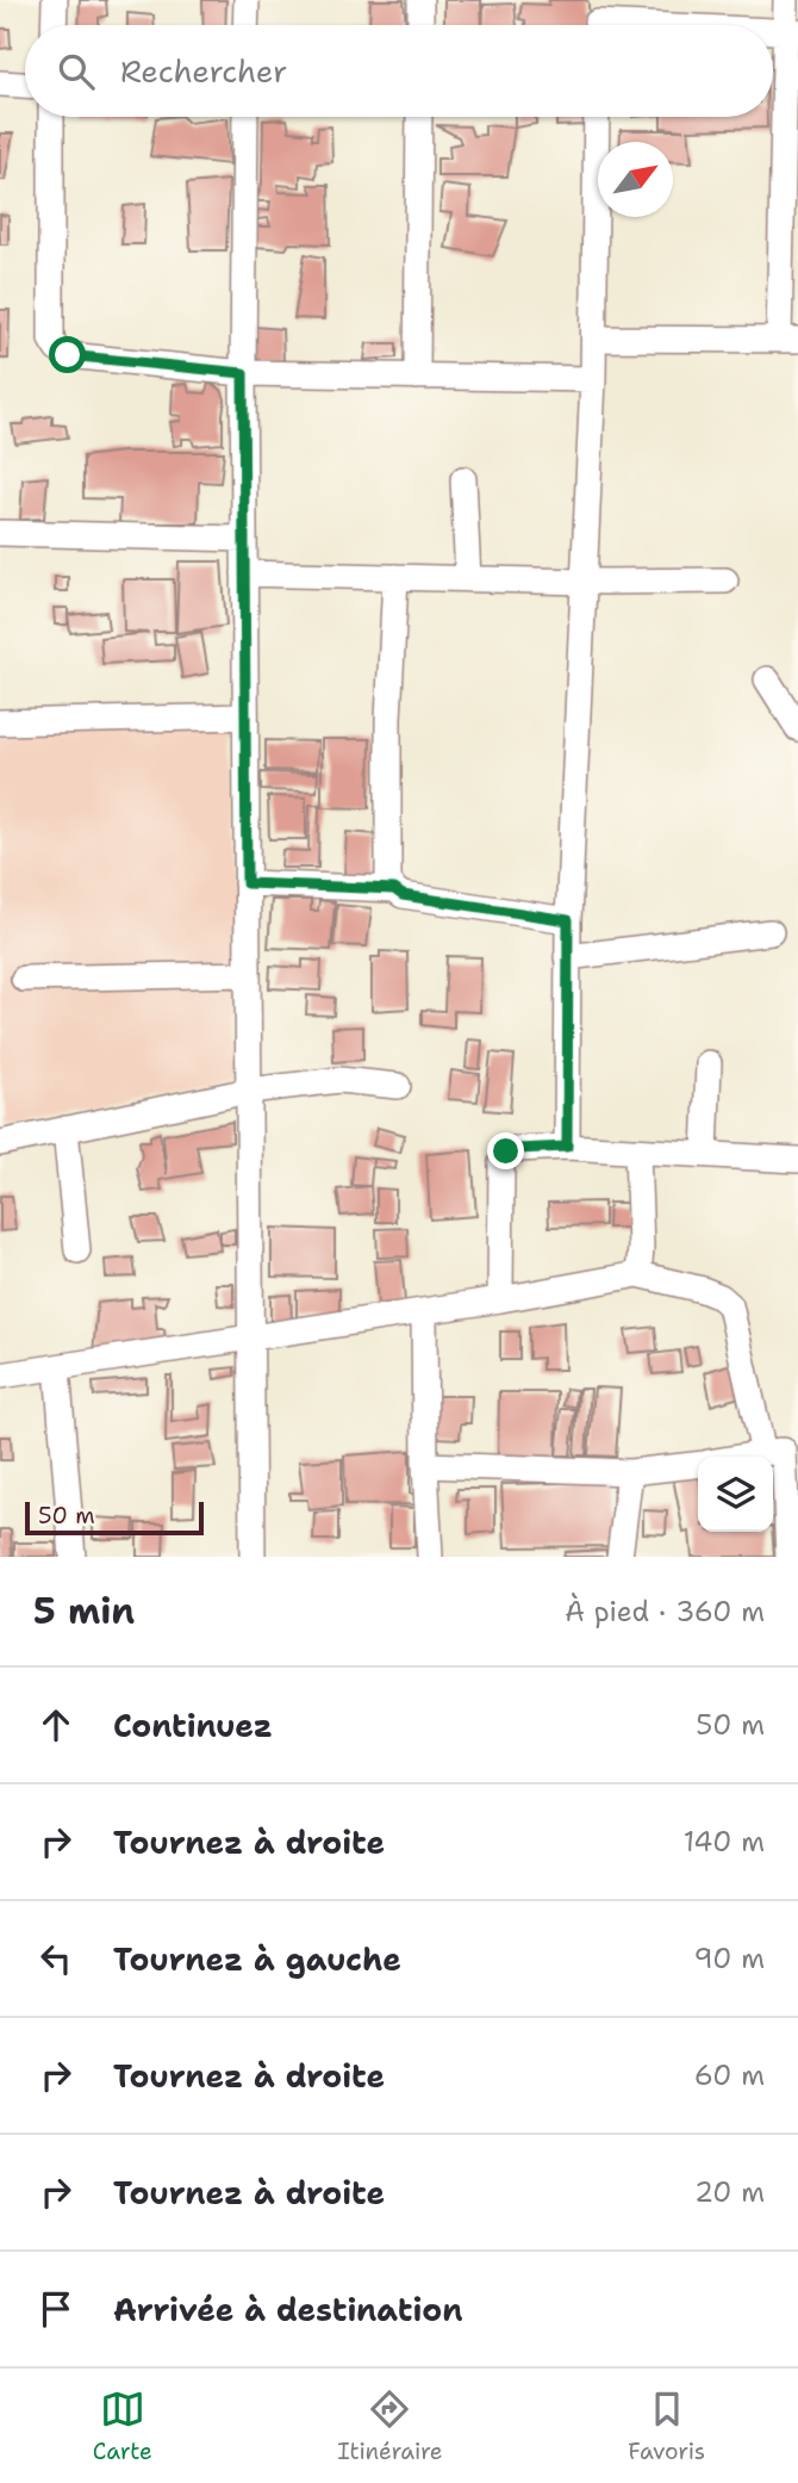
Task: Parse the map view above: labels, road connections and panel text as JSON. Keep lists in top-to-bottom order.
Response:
{
  "scale_bar": "50 m",
  "north": "top right",
  "page": {
    "search": "Rechercher",
    "scale": "50 m",
    "heading": ["5 min", "À pied · 360 m"],
    "list": [
      ["Continuez", "50 m"],
      ["Tournez à droite", "140 m"],
      ["Tournez à gauche", "90 m"],
      ["Tournez à droite", "60 m"],
      ["Tournez à droite", "20 m"],
      "Arrivée à destination"
    ],
    "nav": ["Carte", "Itinéraire", "Favoris"]
  }
}
